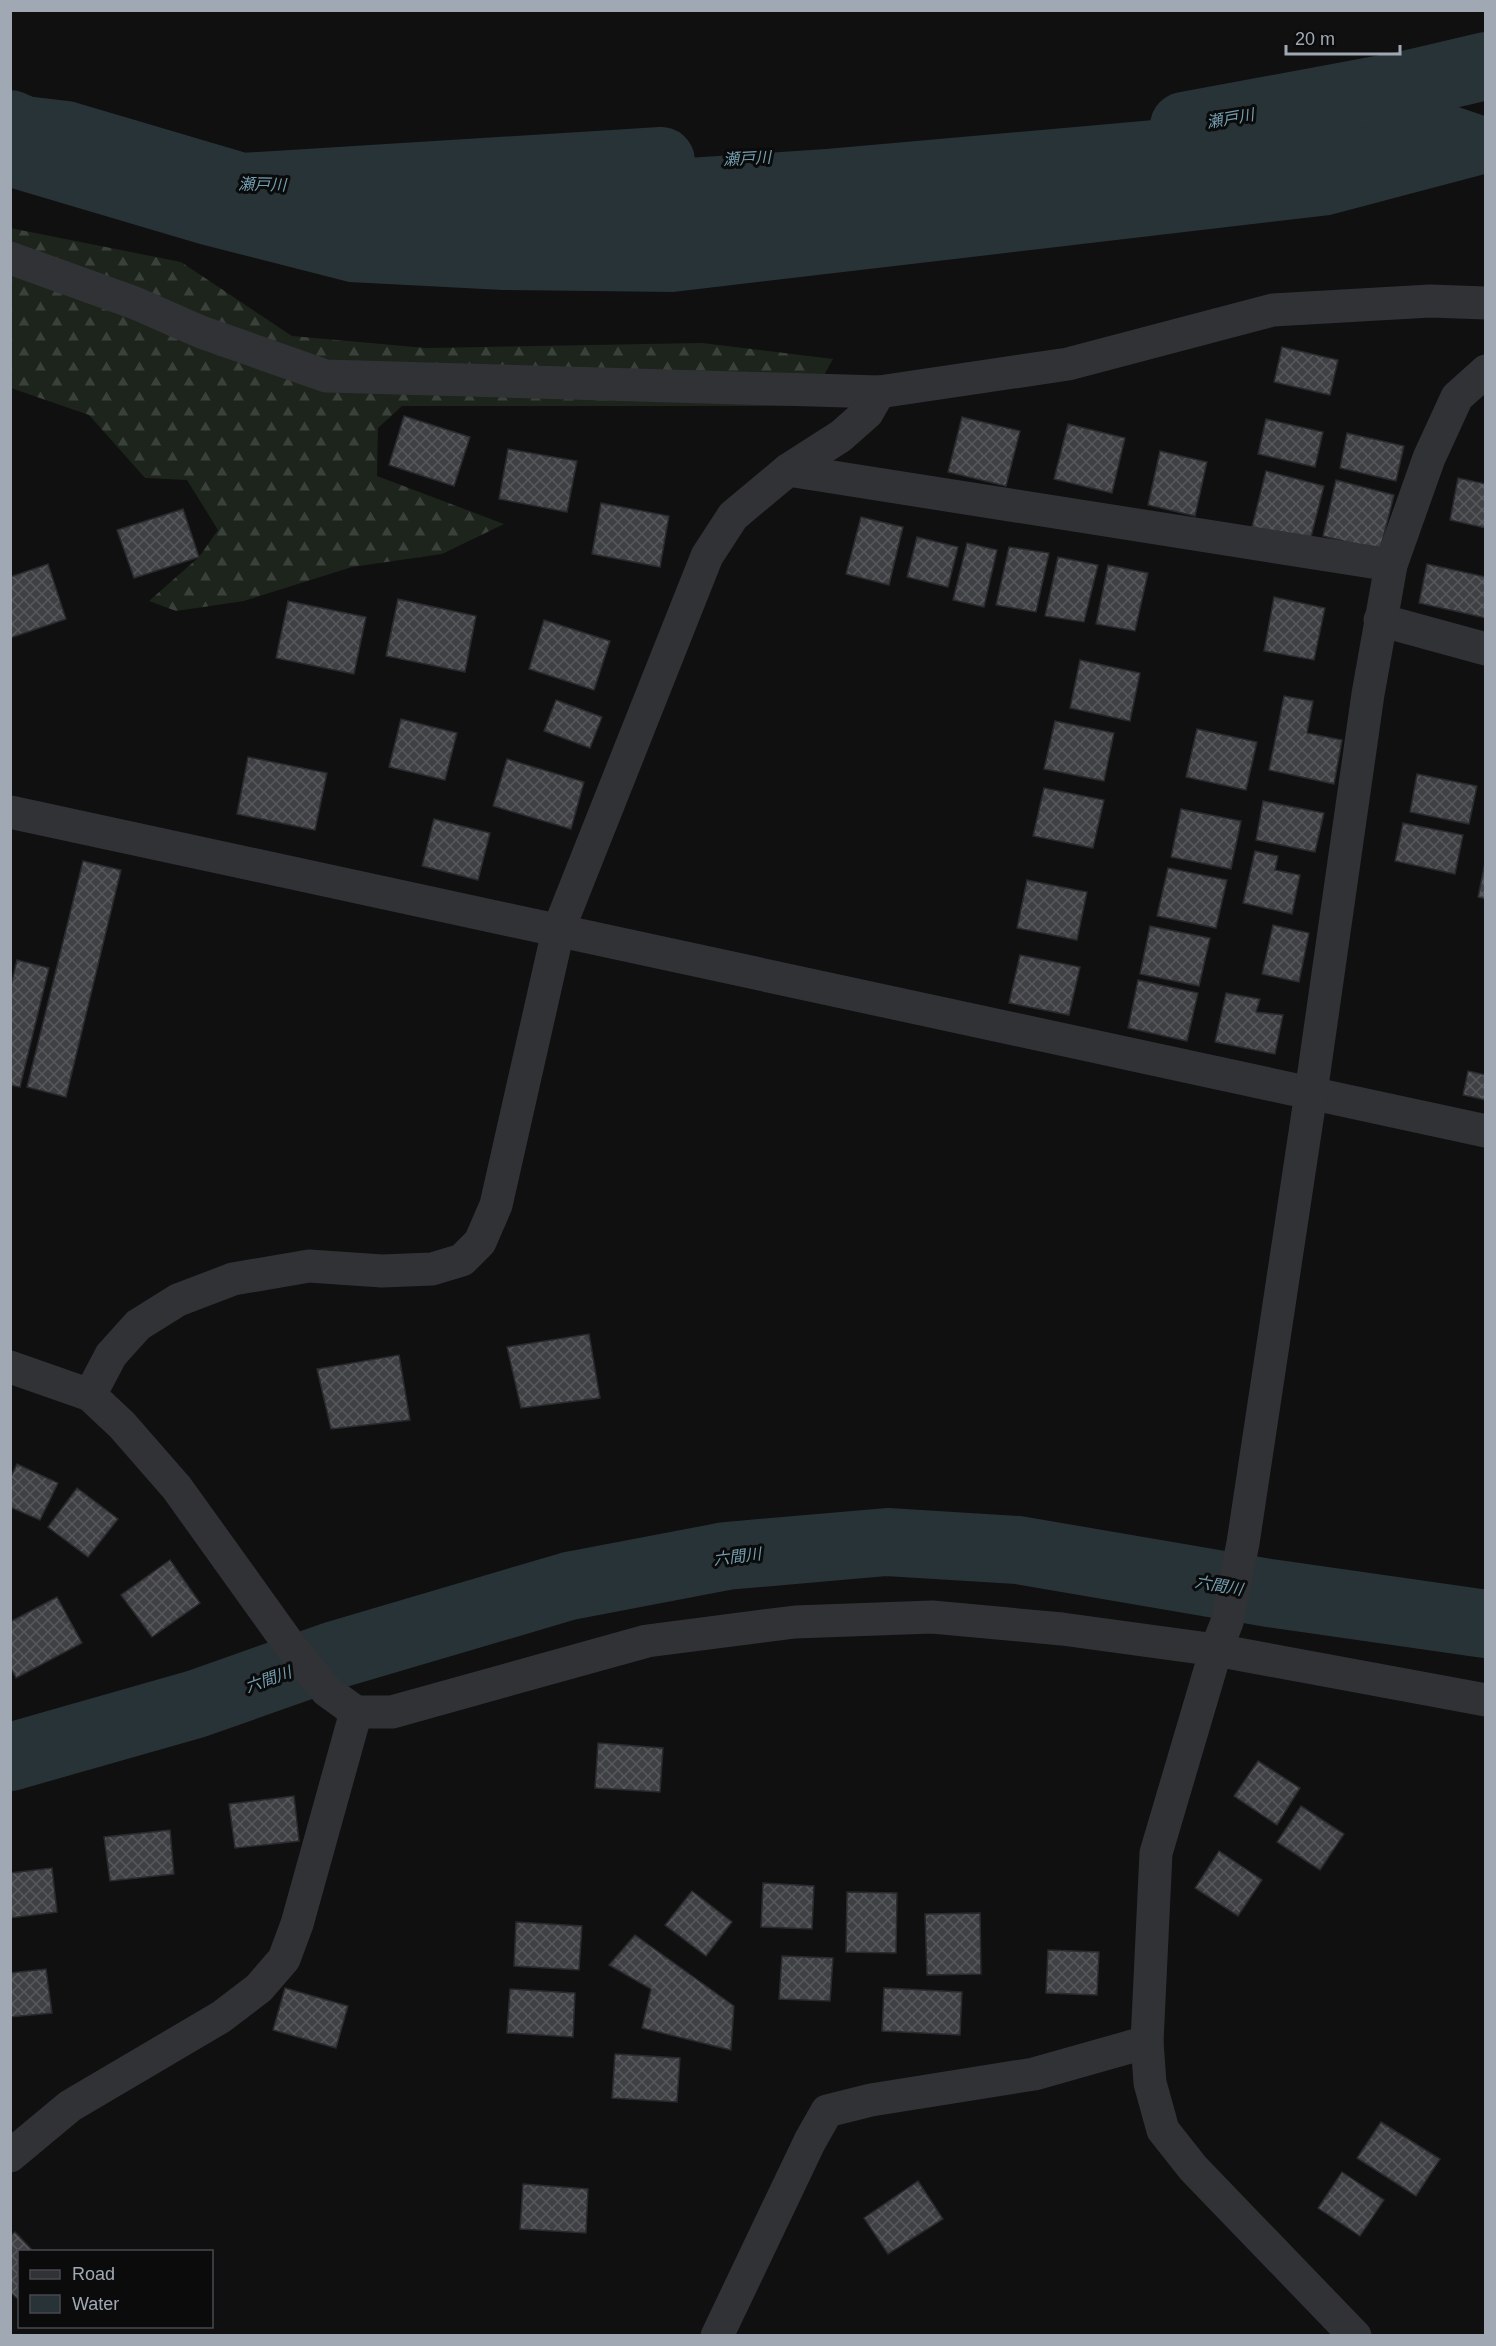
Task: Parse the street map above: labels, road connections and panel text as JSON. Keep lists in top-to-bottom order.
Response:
{
  "water": ["瀬戸川", "六間川"],
  "legend": ["Road", "Water"],
  "scale_bar": "20 m"
}
